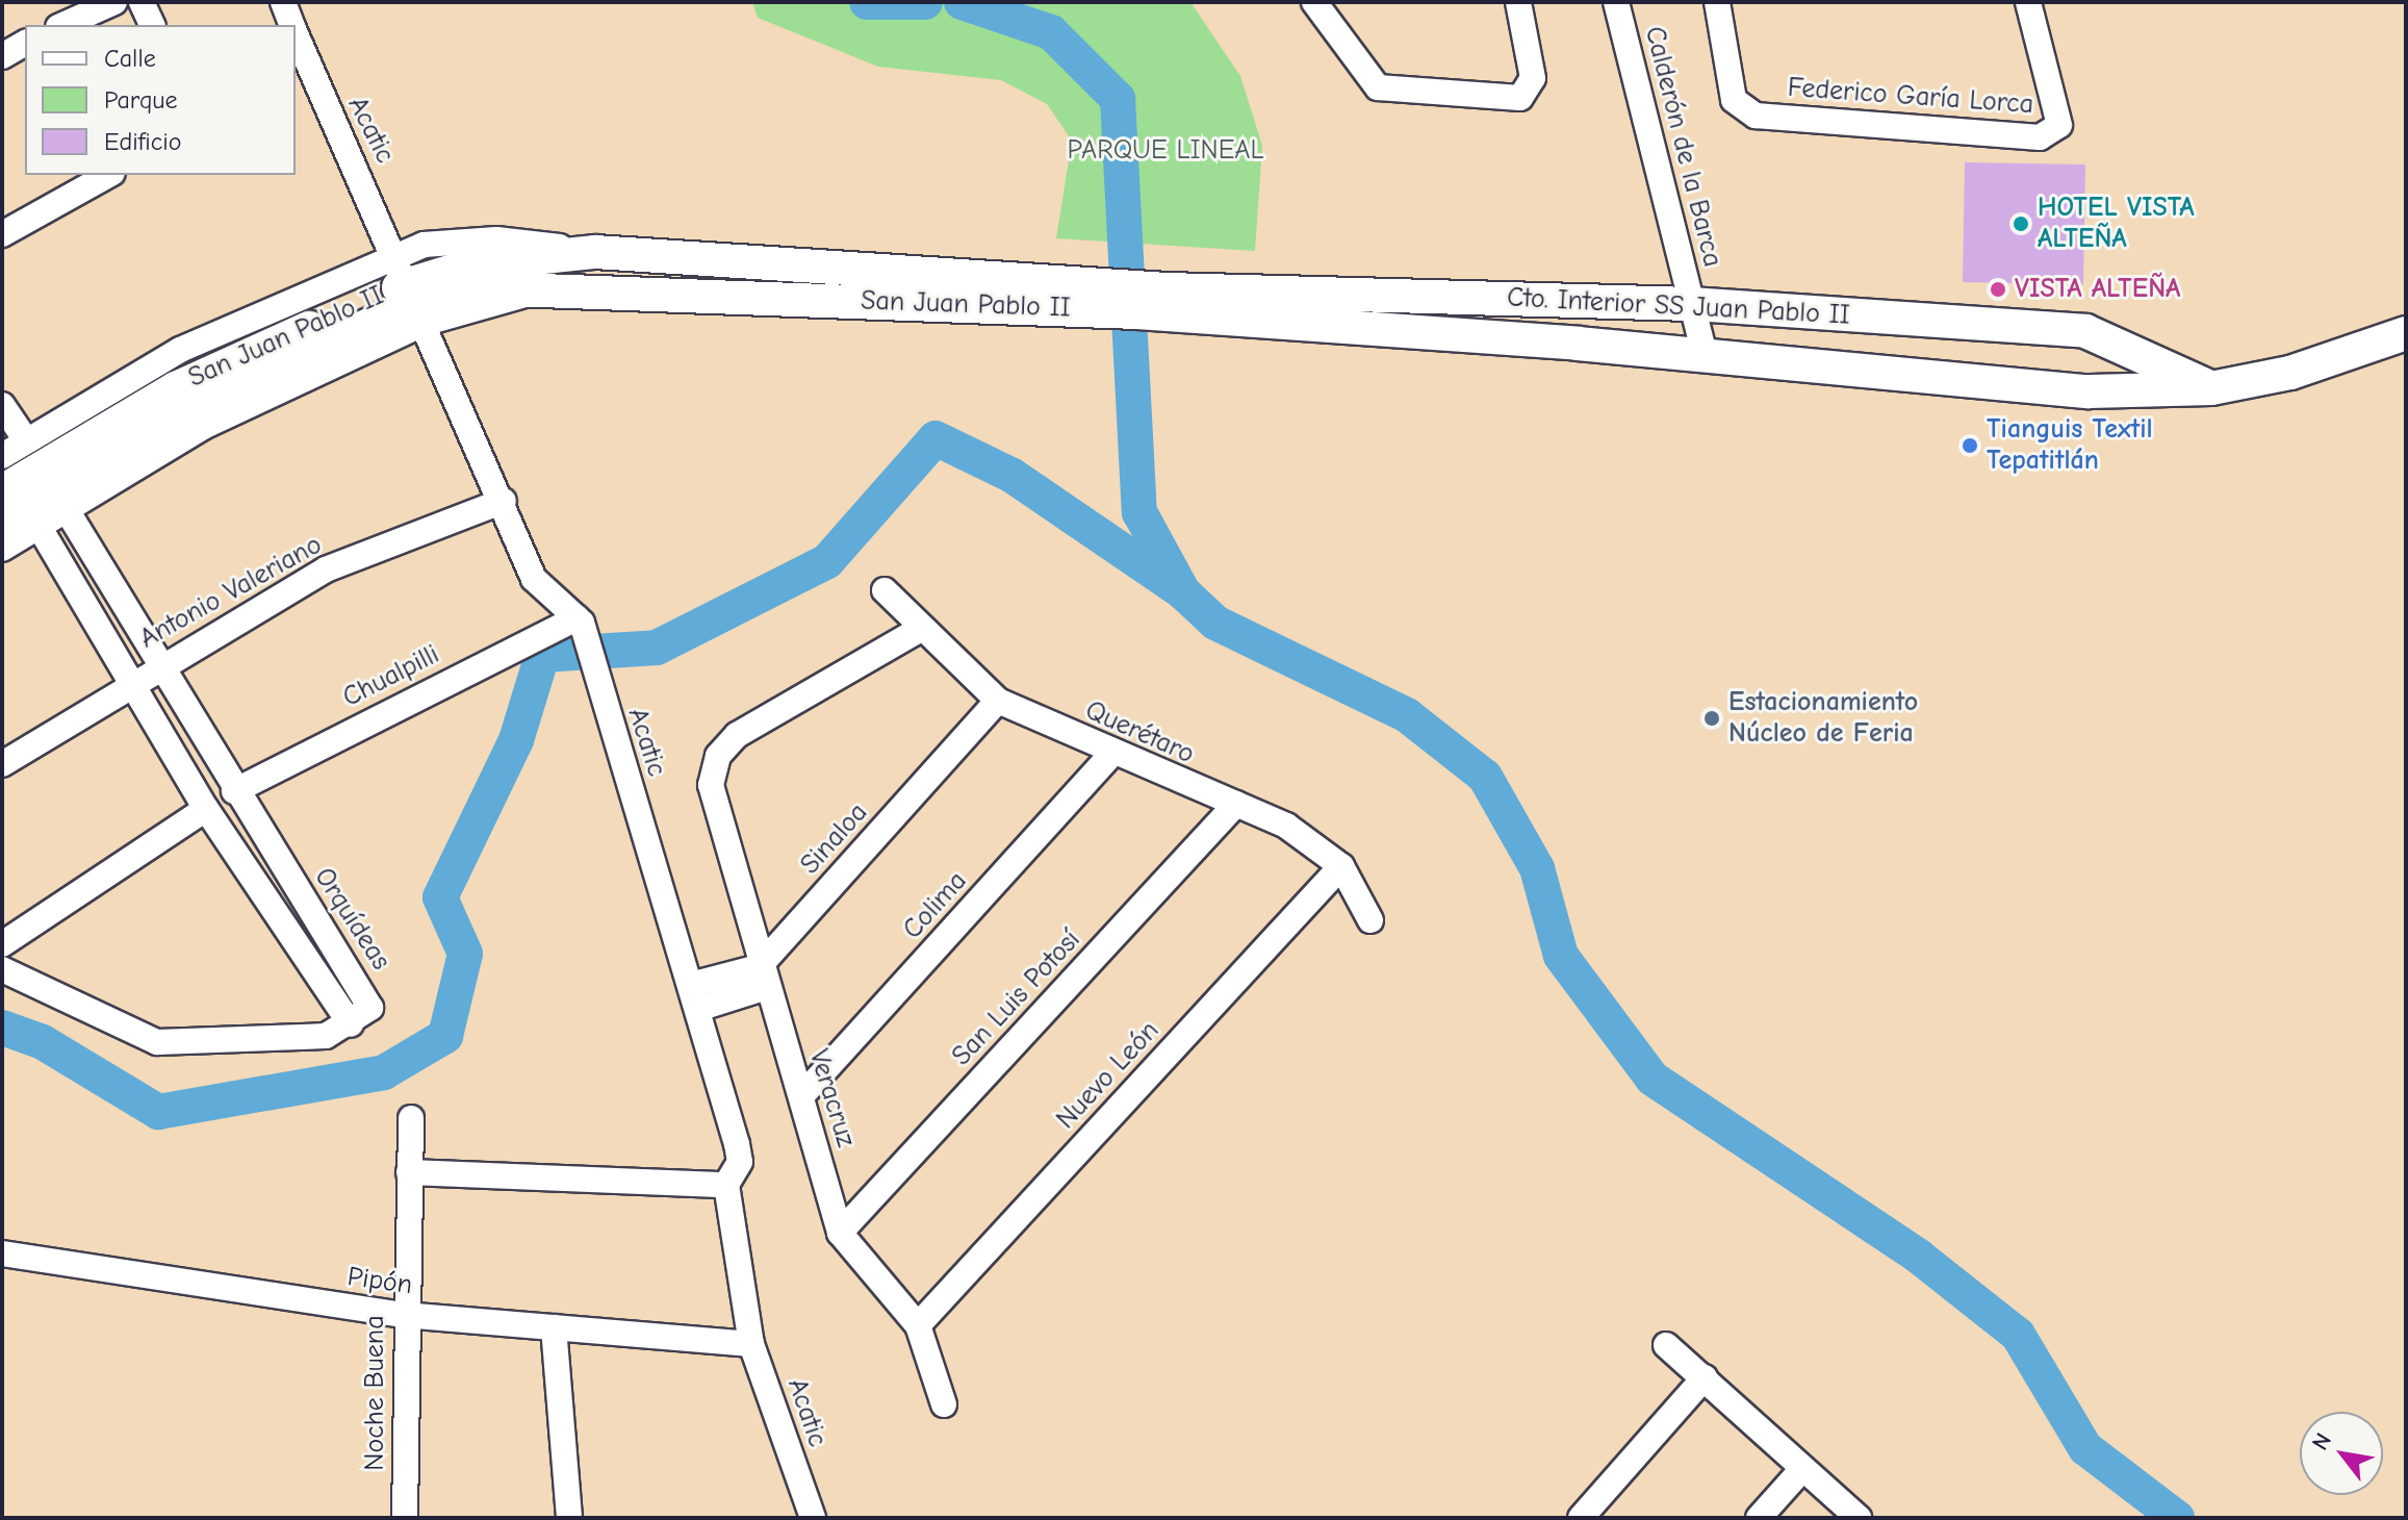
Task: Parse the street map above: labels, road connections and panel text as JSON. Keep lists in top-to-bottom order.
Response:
{
  "streets": {
    "main road": ["San Juan Pablo II", "Cto. Interior SS Juan Pablo II"],
    "street": [
      "Federico Garía Lorca",
      "Acatic",
      "Calderón de la Barca",
      "Antonio Valeriano",
      "Chualpilli",
      "Querétaro",
      "Sinaloa",
      "Colima",
      "Orquídeas",
      "San Luis Potosí",
      "Nuevo León",
      "Veracruz",
      "Pipón",
      "Noche Buena"
    ]
  },
  "crossings": [
    ["Acatic", "San Juan Pablo II"],
    ["Acatic", "Antonio Valeriano"],
    ["Acatic", "Chualpilli"],
    ["Acatic", "Pipón"],
    ["Calderón de la Barca", "Cto. Interior SS Juan Pablo II"],
    ["San Juan Pablo II", "Cto. Interior SS Juan Pablo II"],
    ["San Juan Pablo II", "Orquídeas"],
    ["Antonio Valeriano", "Orquídeas"],
    ["Chualpilli", "Orquídeas"],
    ["Querétaro", "Sinaloa"],
    ["Querétaro", "Colima"],
    ["Querétaro", "San Luis Potosí"],
    ["Querétaro", "Nuevo León"],
    ["Querétaro", "Veracruz"],
    ["Sinaloa", "Veracruz"],
    ["Colima", "Veracruz"],
    ["San Luis Potosí", "Veracruz"],
    ["Nuevo León", "Veracruz"],
    ["Pipón", "Noche Buena"]
  ],
  "parks": ["PARQUE LINEAL"],
  "places": [
    "HOTEL VISTA ALTEÑA",
    "VISTA ALTEÑA",
    "Tianguis Textil Tepatitlán",
    "Estacionamiento Núcleo de Feria"
  ],
  "legend": ["Calle", "Parque", "Edificio"],
  "north": "top left"
}
